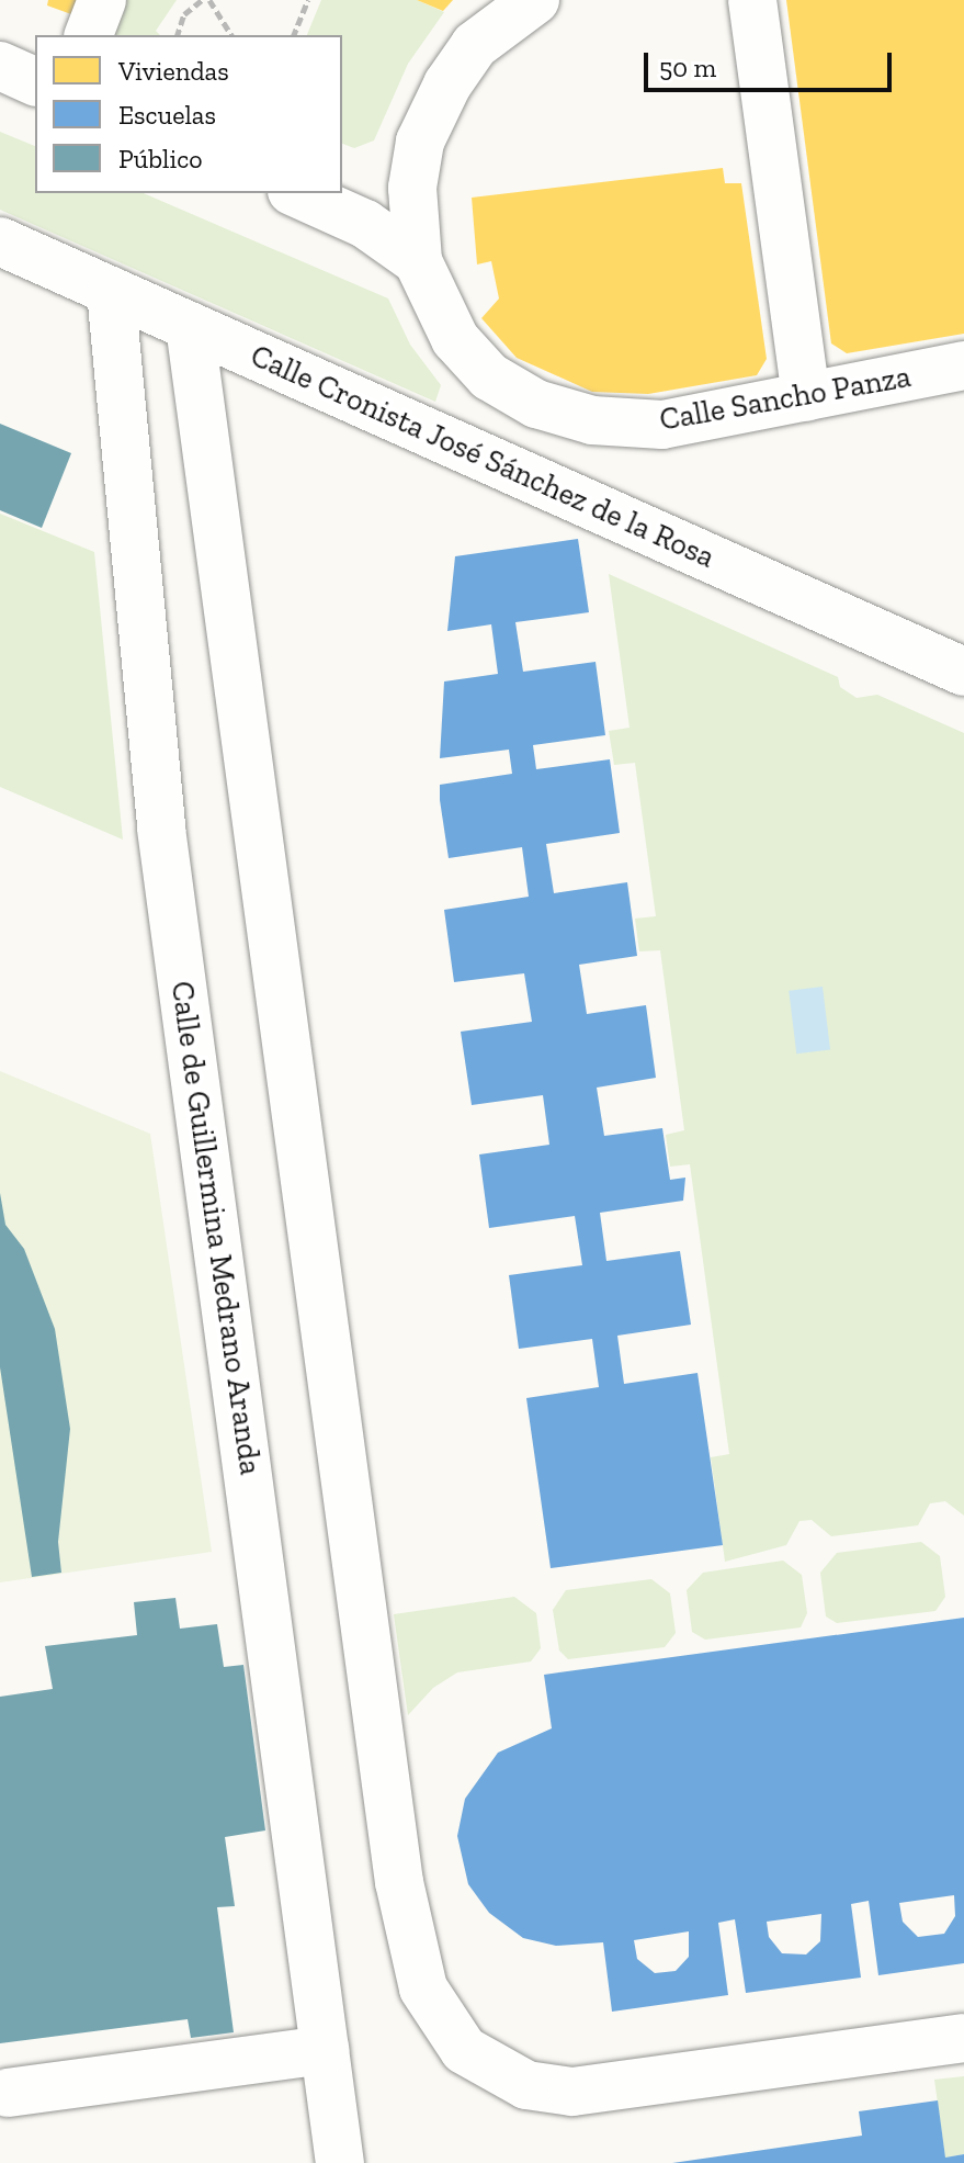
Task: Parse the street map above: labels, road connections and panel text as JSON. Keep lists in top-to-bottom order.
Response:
{
  "streets": {
    "street": ["Calle Sancho Panza", "Calle Cronista José Sánchez de la Rosa", "Calle de Guillermina Medrano Aranda"]
  },
  "crossings": [
    ["Calle Cronista José Sánchez de la Rosa", "Calle de Guillermina Medrano Aranda"]
  ],
  "legend": ["Viviendas", "Escuelas", "Público"],
  "scale_bar": "50 m"
}
